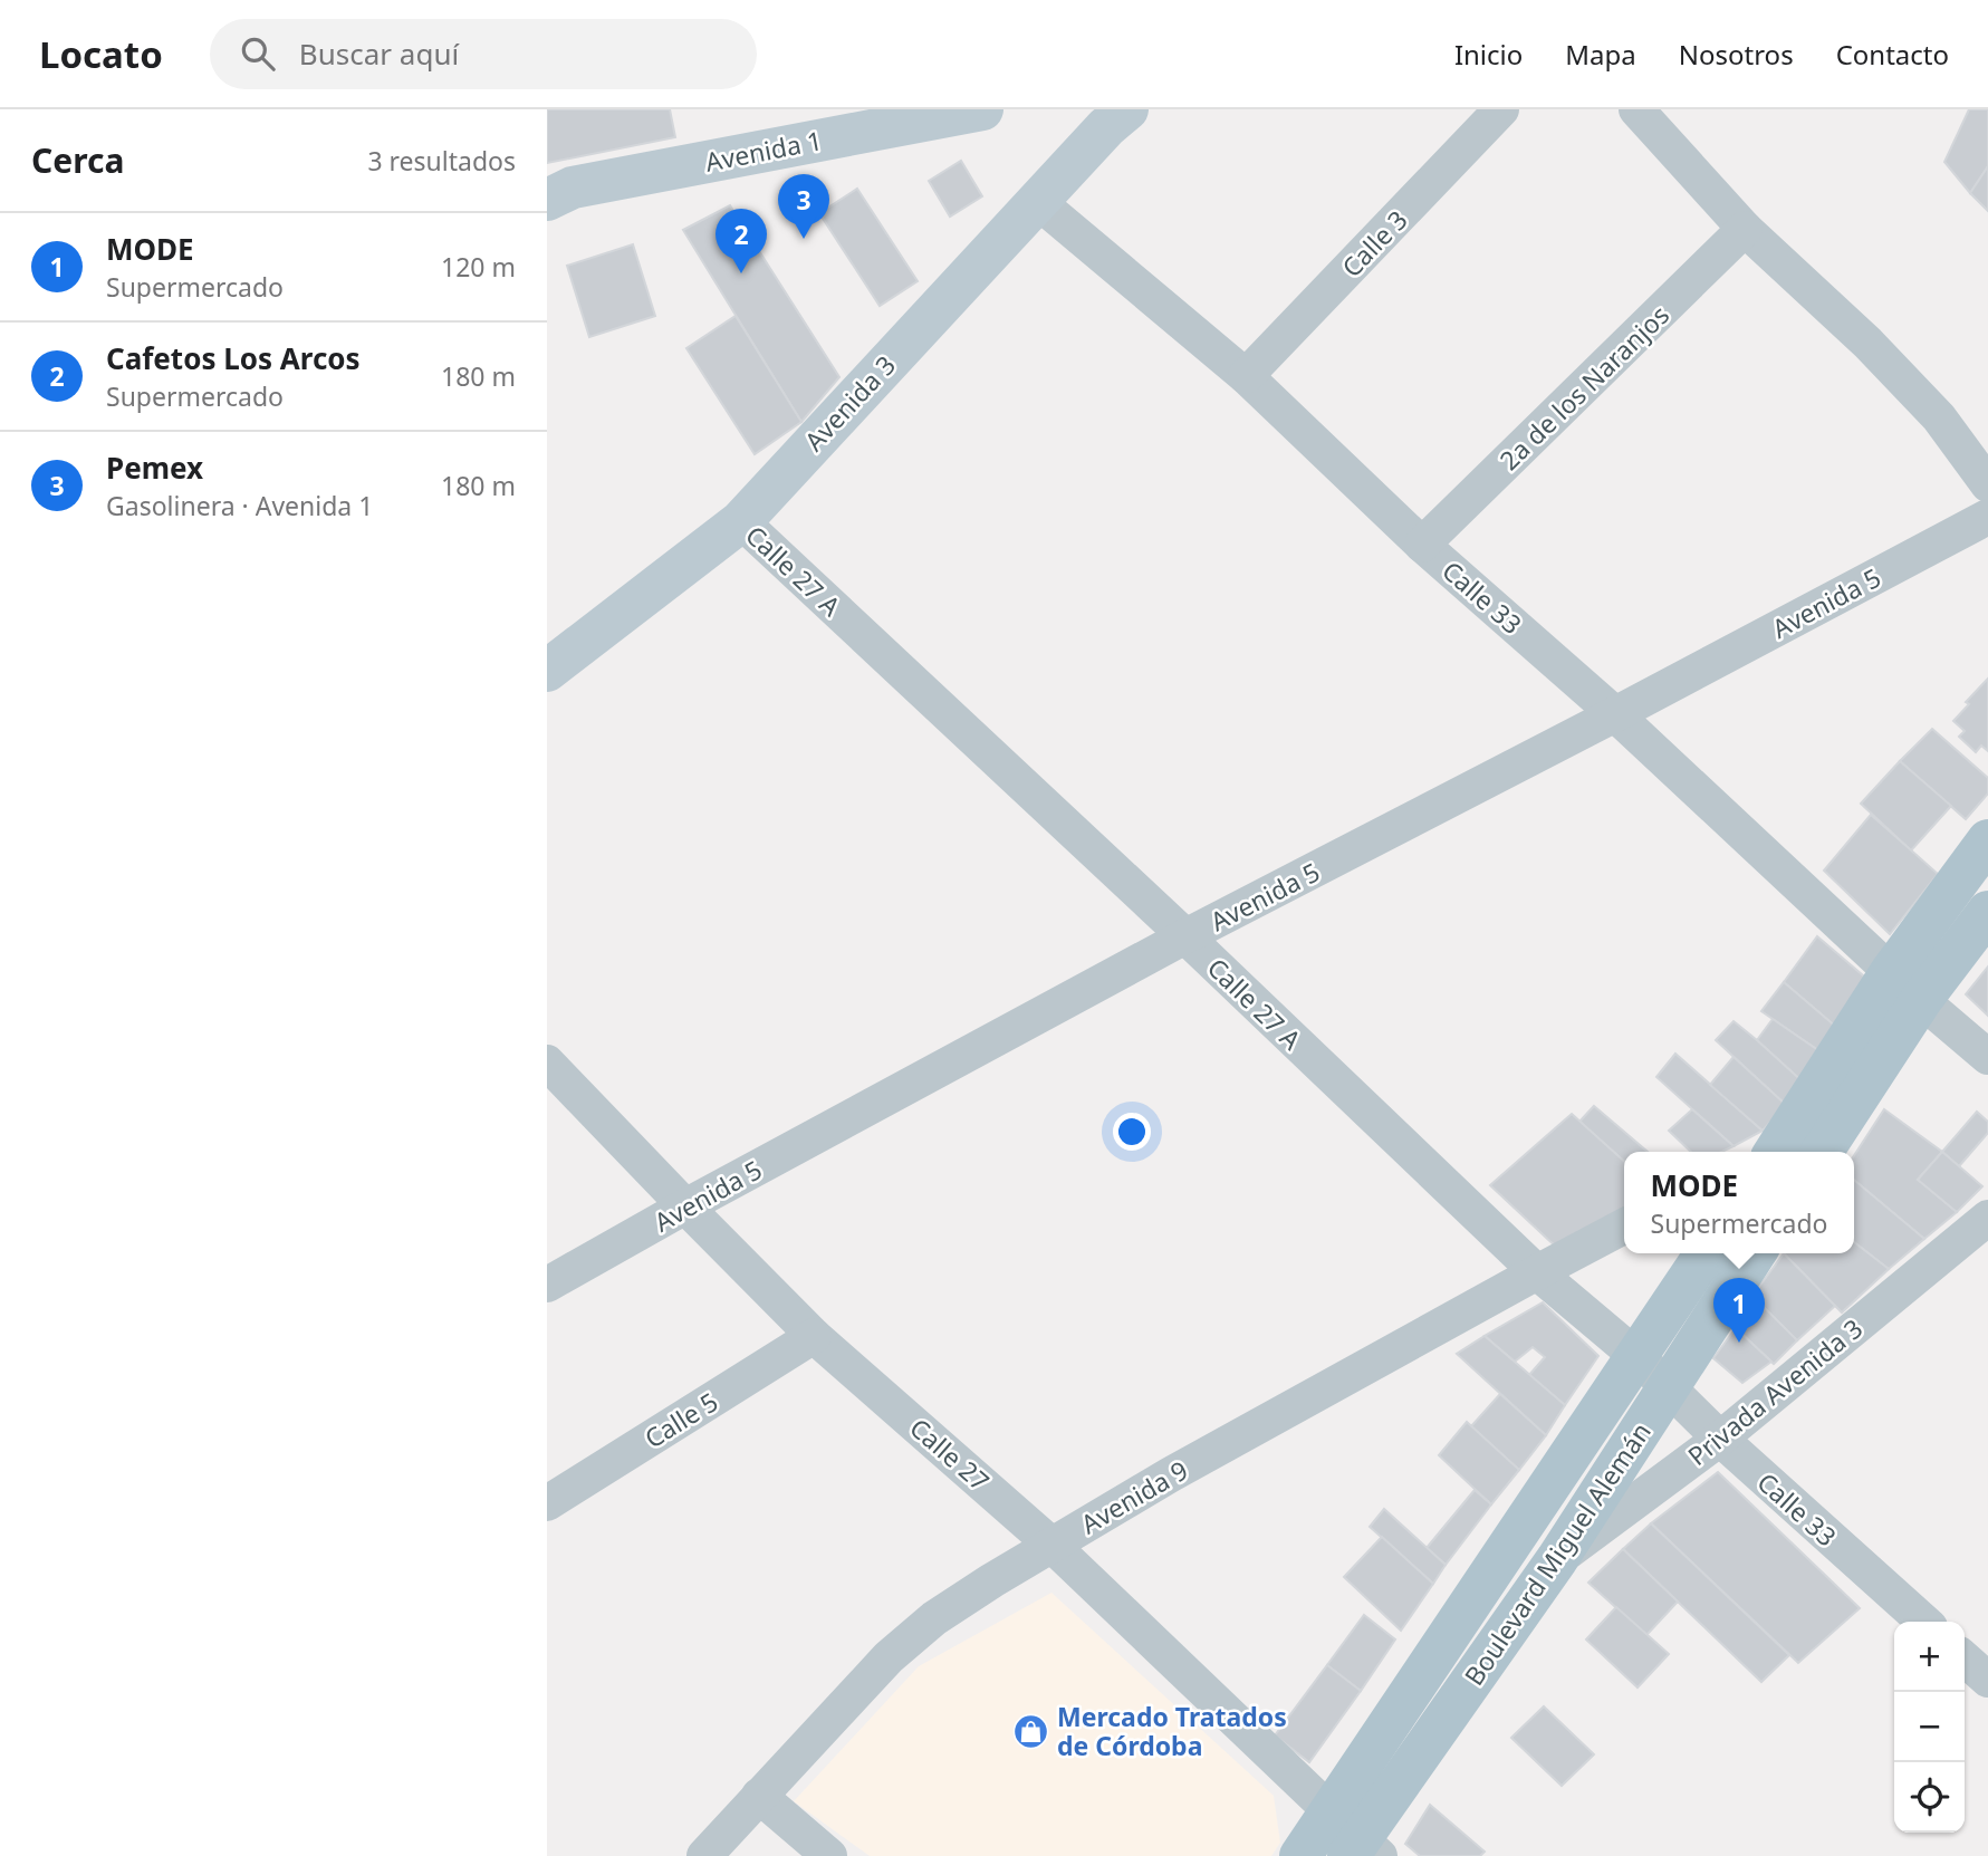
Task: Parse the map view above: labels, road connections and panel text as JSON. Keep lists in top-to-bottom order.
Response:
{
  "streets": {
    "main road": ["Avenida 1", "Avenida 3", "Boulevard Miguel Alemán"],
    "street": [
      "Calle 3",
      "2a de los Naranjos",
      "Calle 27 A",
      "Calle 33",
      "Avenida 5",
      "Privada Avenida 3",
      "Calle 5",
      "Calle 27",
      "Avenida 9"
    ]
  },
  "crossings": [
    ["Calle 3", "Calle 33"],
    ["2a de los Naranjos", "Calle 33"],
    ["Avenida 3", "Calle 27 A"],
    ["Avenida 3", "Calle 33"],
    ["Calle 27 A", "Calle 33"],
    ["Calle 27 A", "Avenida 5"],
    ["Calle 27 A", "Avenida 9"],
    ["Calle 27 A", "Boulevard Miguel Alemán"],
    ["Calle 33", "Avenida 5"],
    ["Calle 33", "Privada Avenida 3"],
    ["Calle 33", "Boulevard Miguel Alemán"],
    ["Avenida 5", "Calle 27"],
    ["Privada Avenida 3", "Boulevard Miguel Alemán"],
    ["Calle 5", "Calle 27"],
    ["Calle 27", "Avenida 9"],
    ["Calle 27", "Boulevard Miguel Alemán"]
  ],
  "places": {
    "shop": ["Mercado Tratados de Córdoba"]
  },
  "page": {
    "header": "Locato",
    "search": "Buscar aquí",
    "nav": [
      "Inicio",
      "Mapa",
      "Nosotros",
      "Contacto"
    ],
    "heading": ["Cerca", "3 resultados"],
    "pins": ["3", "2", "1"],
    "list": [
      {
        "mark": "1",
        "name": "MODE",
        "note": "Supermercado",
        "value": "120 m"
      },
      {
        "mark": "2",
        "name": "Cafetos Los Arcos",
        "note": "Supermercado",
        "value": "180 m"
      },
      {
        "mark": "3",
        "name": "Pemex",
        "note": "Gasolinera · Avenida 1",
        "value": "180 m"
      }
    ],
    "popup": ["MODE", "Supermercado"],
    "map_buttons": ["+", "−"]
  }
}
